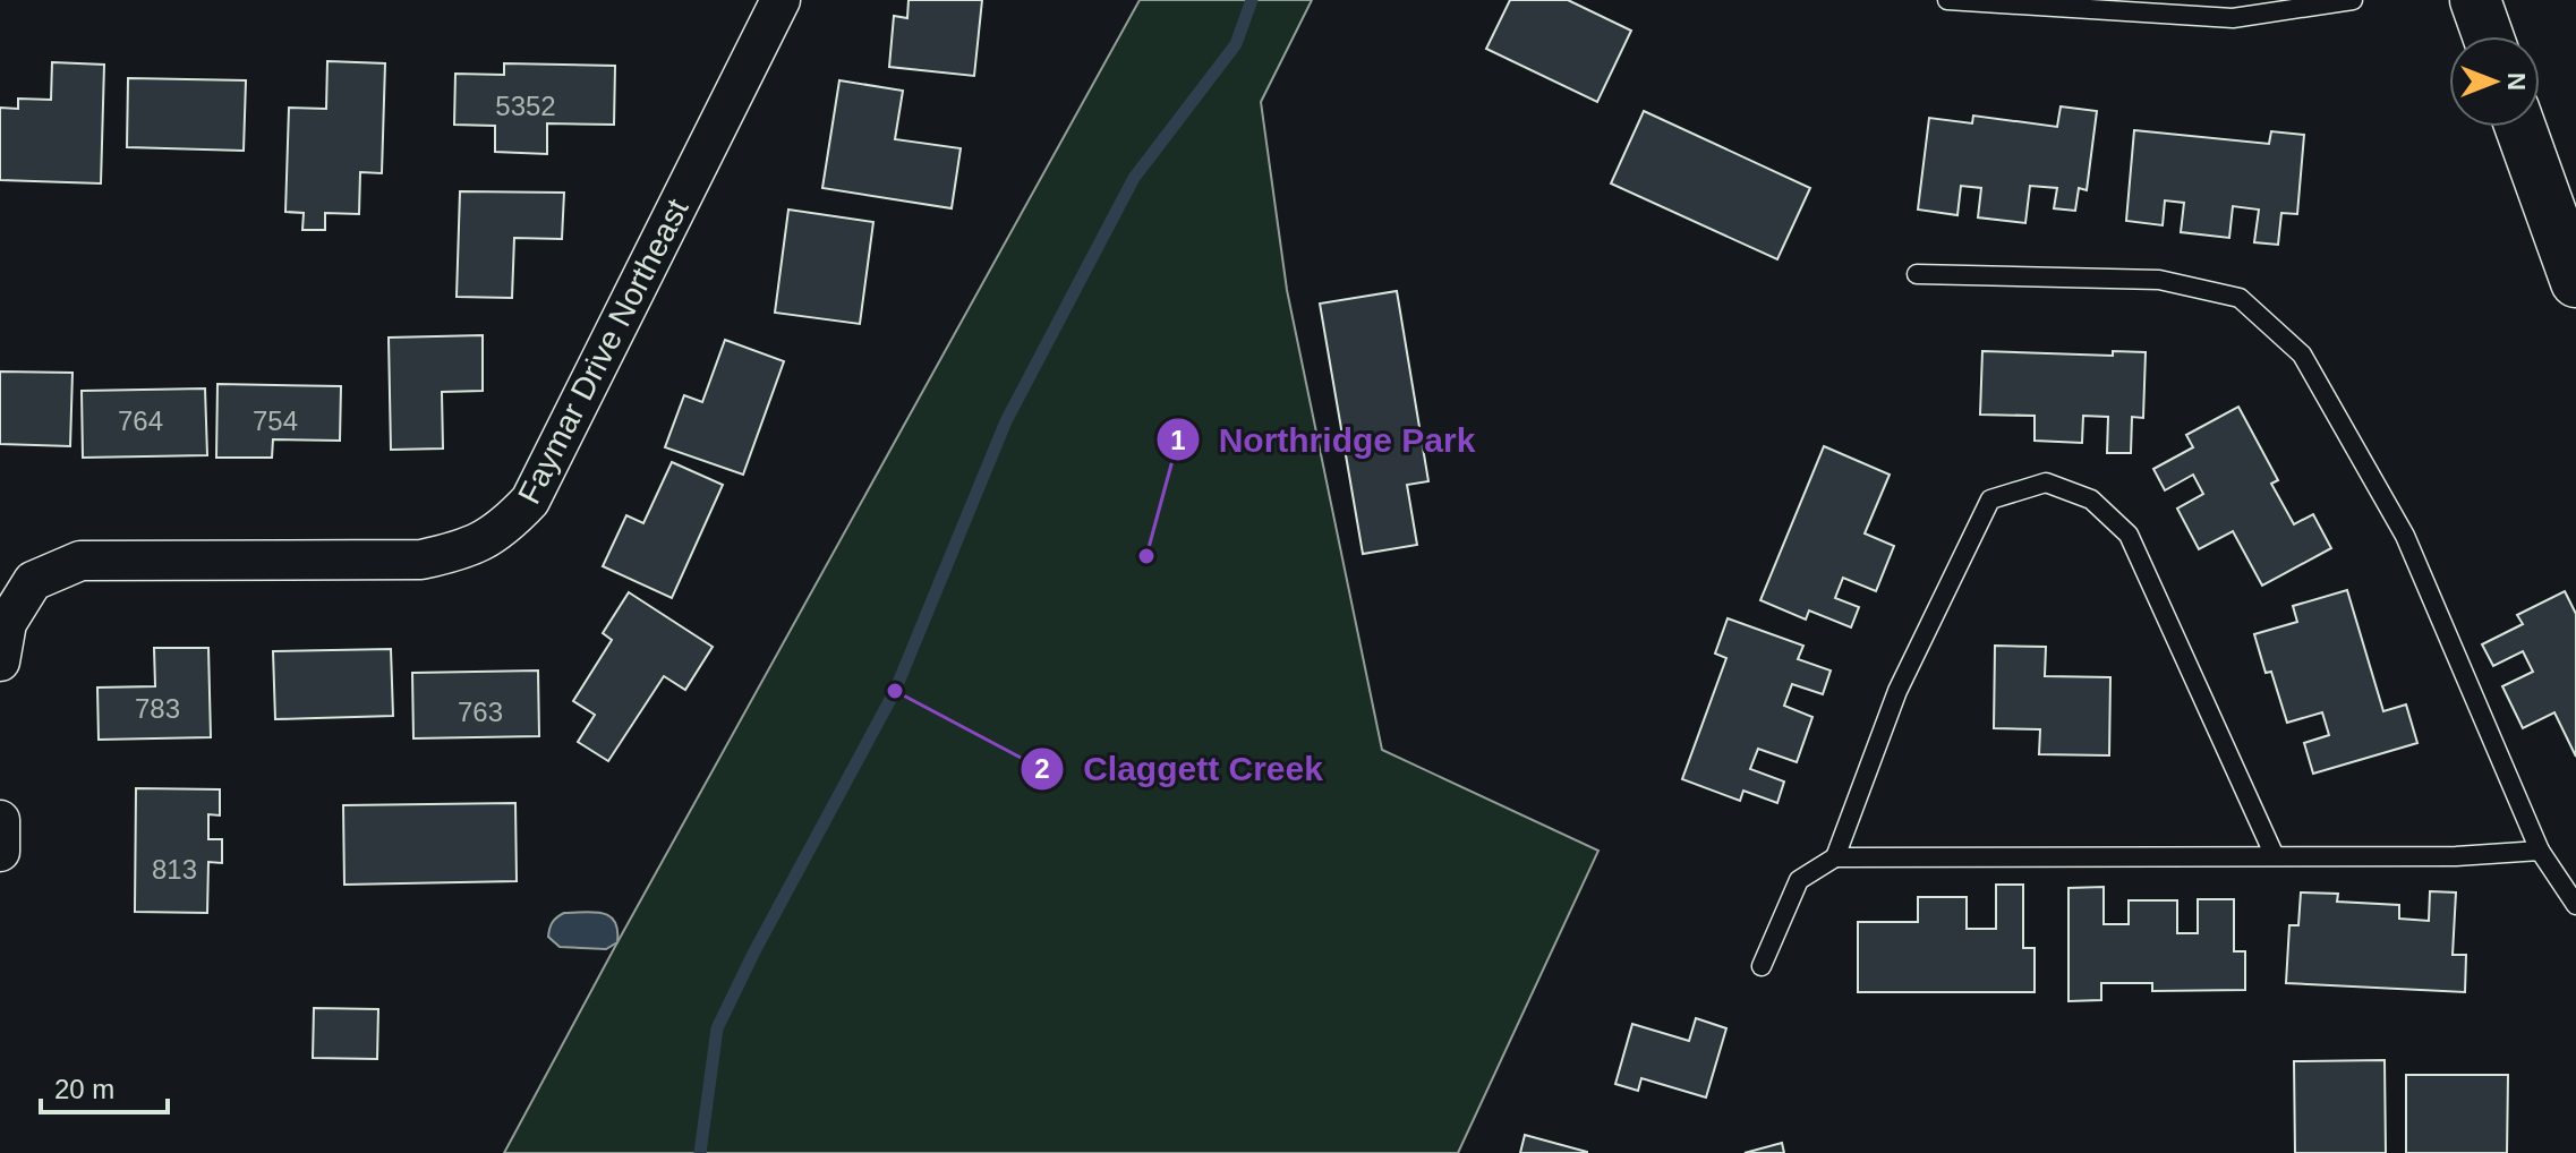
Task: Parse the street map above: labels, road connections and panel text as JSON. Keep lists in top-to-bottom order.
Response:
{
  "streets": {
    "street": ["Faymar Drive Northeast"]
  },
  "places": ["Northridge Park", "Claggett Creek"],
  "house_numbers": [
    "5352",
    "764",
    "754",
    "783",
    "763",
    "813"
  ],
  "scale_bar": "20 m",
  "north": "right"
}
